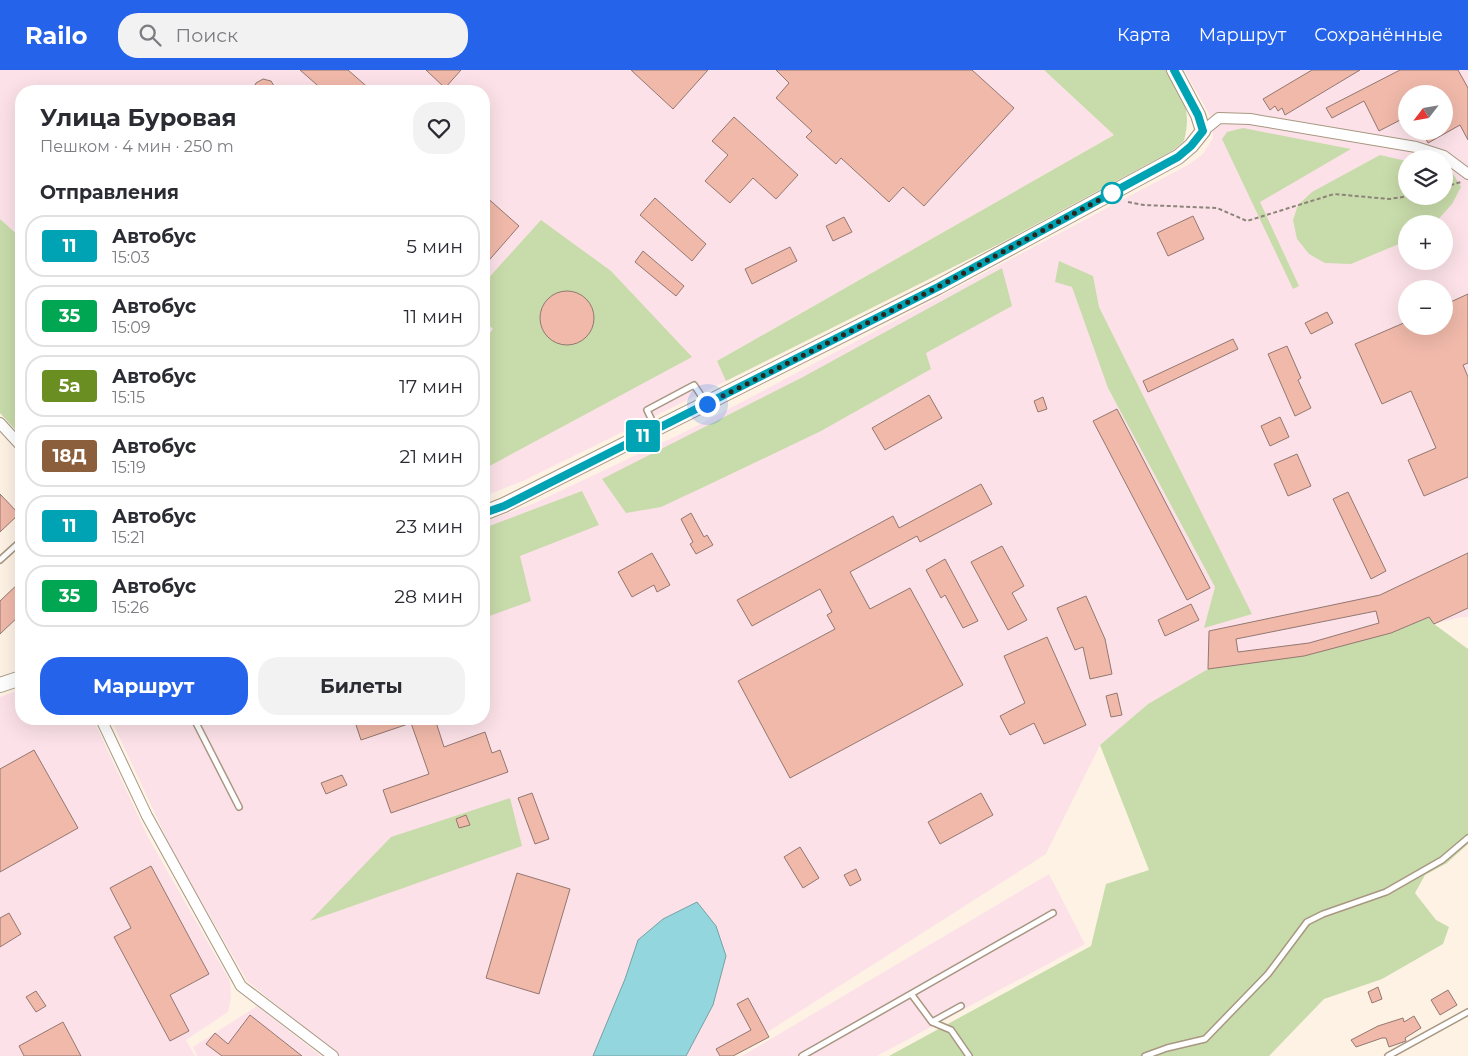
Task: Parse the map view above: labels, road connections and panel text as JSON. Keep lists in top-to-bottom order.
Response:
{
  "lines": ["bus line 11"],
  "north": "bottom left",
  "page": {
    "header": "Railo",
    "search": "Поиск",
    "nav": ["Карта", "Маршрут", "Сохранённые"],
    "on_map": "11",
    "map_buttons": ["+", "−"],
    "heading": [
      ["Улица Буровая", "Пешком · 4 мин · 250 m"],
      "Отправления"
    ],
    "list": [
      {
        "mark": "11",
        "name": "Автобус",
        "note": "15:03",
        "value": "5 мин"
      },
      {
        "mark": "35",
        "name": "Автобус",
        "note": "15:09",
        "value": "11 мин"
      },
      {
        "mark": "5а",
        "name": "Автобус",
        "note": "15:15",
        "value": "17 мин"
      },
      {
        "mark": "18Д",
        "name": "Автобус",
        "note": "15:19",
        "value": "21 мин"
      },
      {
        "mark": "11",
        "name": "Автобус",
        "note": "15:21",
        "value": "23 мин"
      },
      {
        "mark": "35",
        "name": "Автобус",
        "note": "15:26",
        "value": "28 мин"
      }
    ],
    "buttons": ["Маршрут", "Билеты"]
  }
}
